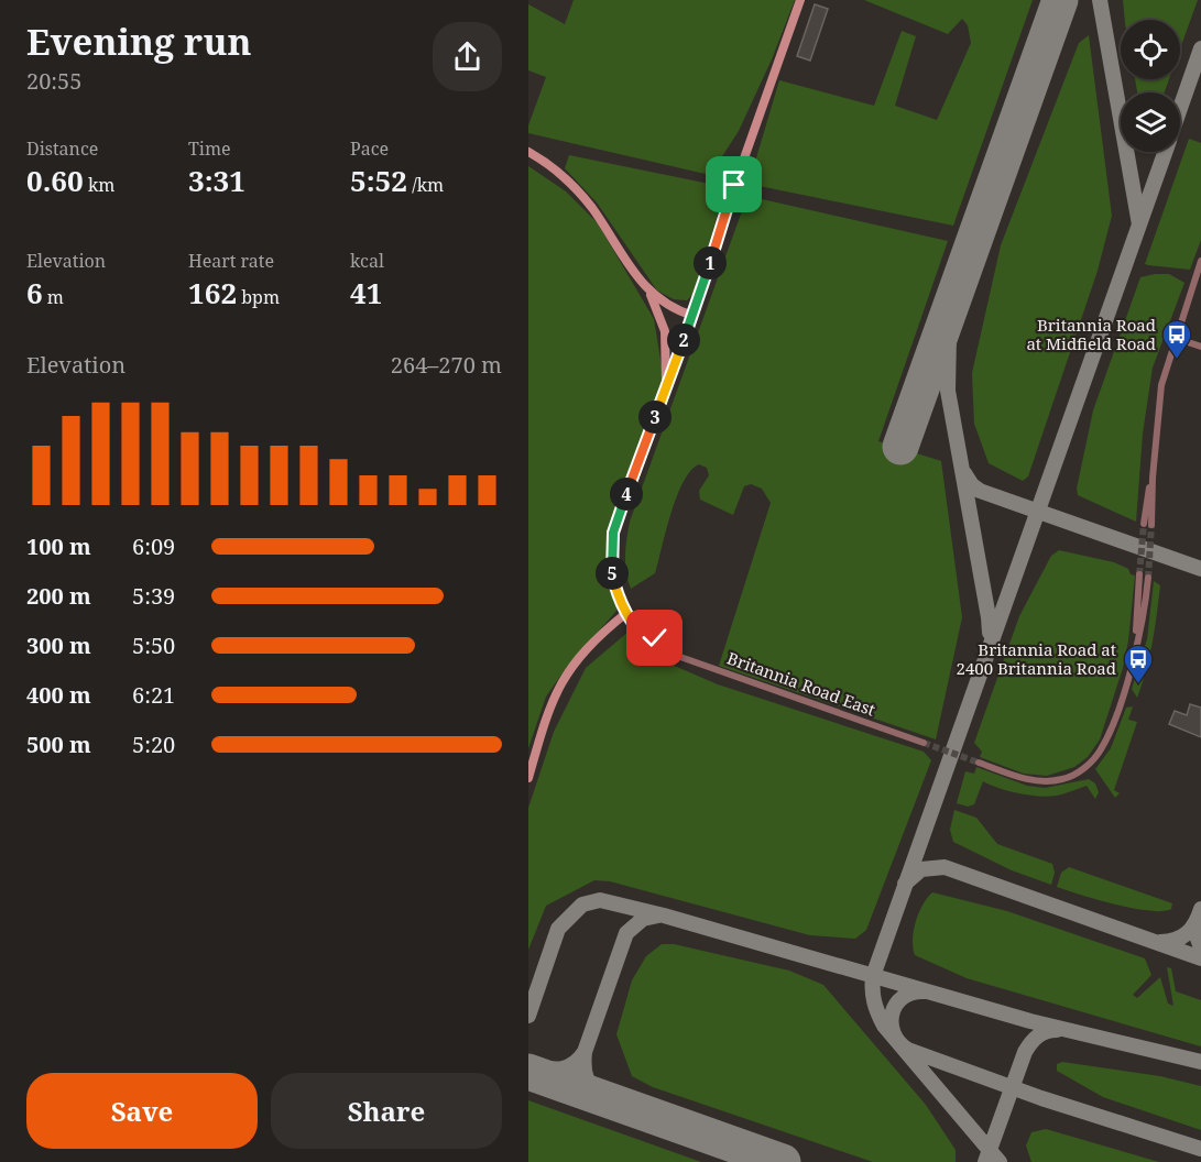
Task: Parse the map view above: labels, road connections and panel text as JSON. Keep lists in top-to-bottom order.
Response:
{
  "streets": {
    "street": ["Britannia Road East"]
  },
  "places": {
    "bus stop": ["Britannia Road at Midfield Road", "Britannia Road at 2400 Britannia Road"]
  },
  "page": {
    "heading": ["Evening run", "20:55"],
    "stats": [
      ["Distance", "0.60 km"],
      ["Time", "3:31"],
      ["Pace", "5:52 /km"],
      ["Elevation", "6 m"],
      ["Heart rate", "162 bpm"],
      ["kcal", "41"]
    ],
    "pins": [
      "1",
      "2",
      "3",
      "4",
      "5"
    ],
    "chart": ["Elevation", "264–270 m"],
    "list": [
      {
        "name": "100 m",
        "note": "6:09"
      },
      {
        "name": "200 m",
        "note": "5:39"
      },
      {
        "name": "300 m",
        "note": "5:50"
      },
      {
        "name": "400 m",
        "note": "6:21"
      },
      {
        "name": "500 m",
        "note": "5:20"
      }
    ],
    "buttons": ["Save", "Share"]
  }
}
